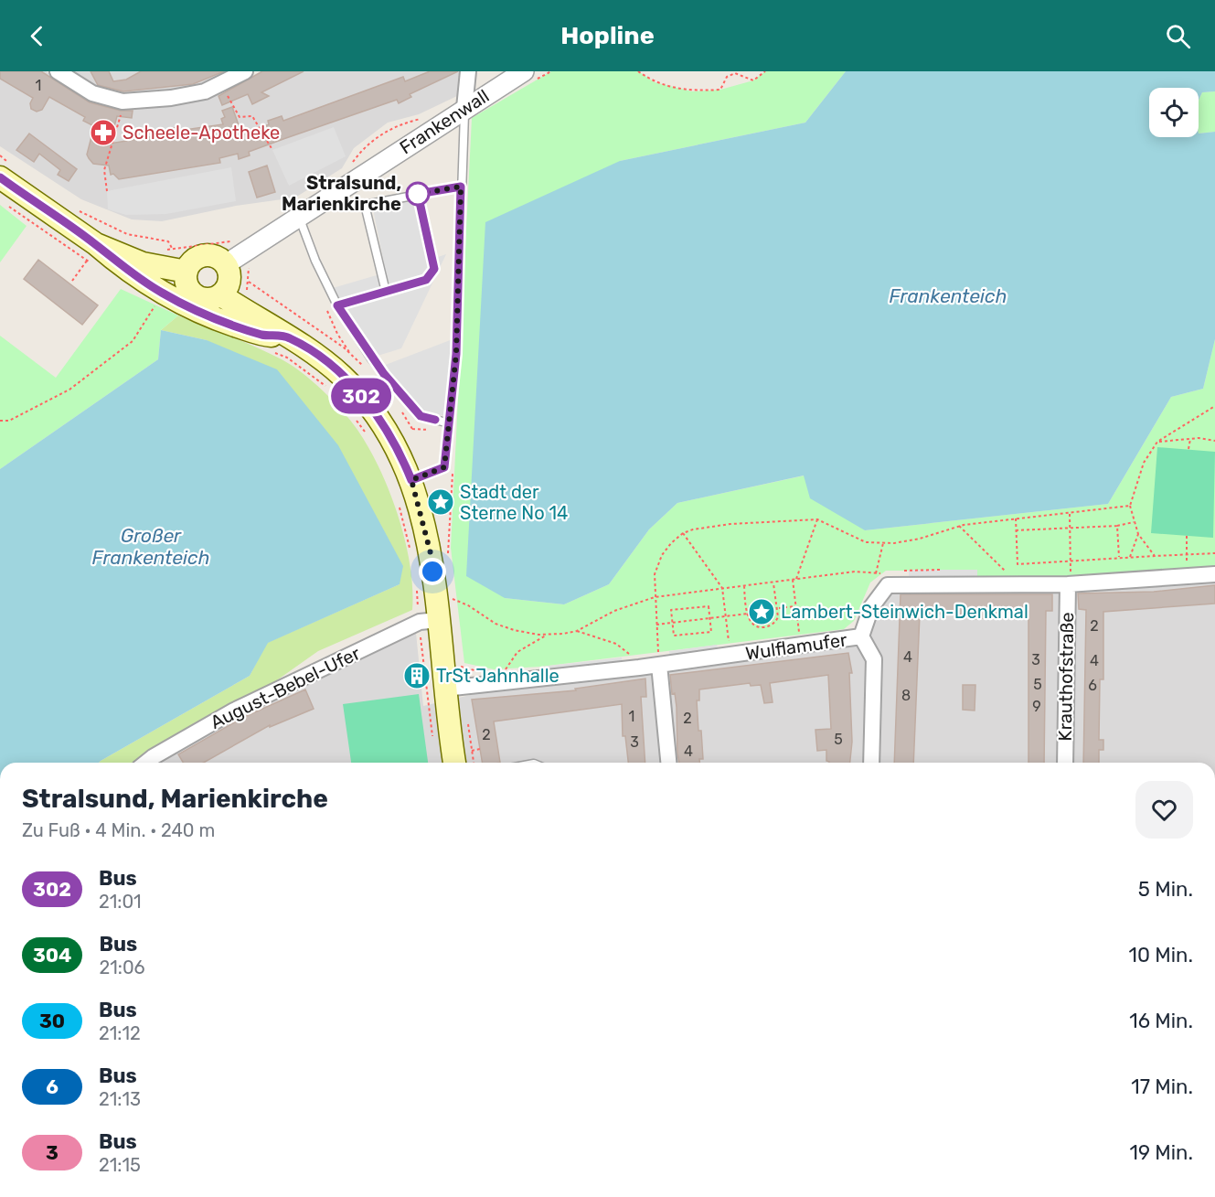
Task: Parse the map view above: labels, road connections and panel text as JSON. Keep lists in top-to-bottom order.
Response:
{
  "streets": {
    "street": [
      "Frankenwall",
      "Wulflamufer",
      "Krauthofstraße",
      "August-Bebel-Ufer"
    ]
  },
  "crossings": [
    ["Wulflamufer", "Krauthofstraße"]
  ],
  "water": ["Frankenteich", "Großer Frankenteich"],
  "places": {
    "pharmacy": ["Scheele-Apotheke"],
    "other": ["Stralsund, Marienkirche"],
    "place": ["Stadt der Sterne No 14", "Lambert-Steinwich-Denkmal"],
    "building": ["TrSt Jahnhalle"]
  },
  "lines": ["bus line 302"],
  "house_numbers": [
    "1",
    "2",
    "4",
    "3",
    "4",
    "5",
    "6",
    "8",
    "9",
    "1",
    "2",
    "2",
    "5",
    "3",
    "4"
  ],
  "page": {
    "header": "Hopline",
    "on_map": "302",
    "heading": ["Stralsund, Marienkirche", "Zu Fuß · 4 Min. · 240 m"],
    "list": [
      {
        "mark": "302",
        "name": "Bus",
        "note": "21:01",
        "value": "5 Min."
      },
      {
        "mark": "304",
        "name": "Bus",
        "note": "21:06",
        "value": "10 Min."
      },
      {
        "mark": "30",
        "name": "Bus",
        "note": "21:12",
        "value": "16 Min."
      },
      {
        "mark": "6",
        "name": "Bus",
        "note": "21:13",
        "value": "17 Min."
      },
      {
        "mark": "3",
        "name": "Bus",
        "note": "21:15",
        "value": "19 Min."
      }
    ]
  }
}
